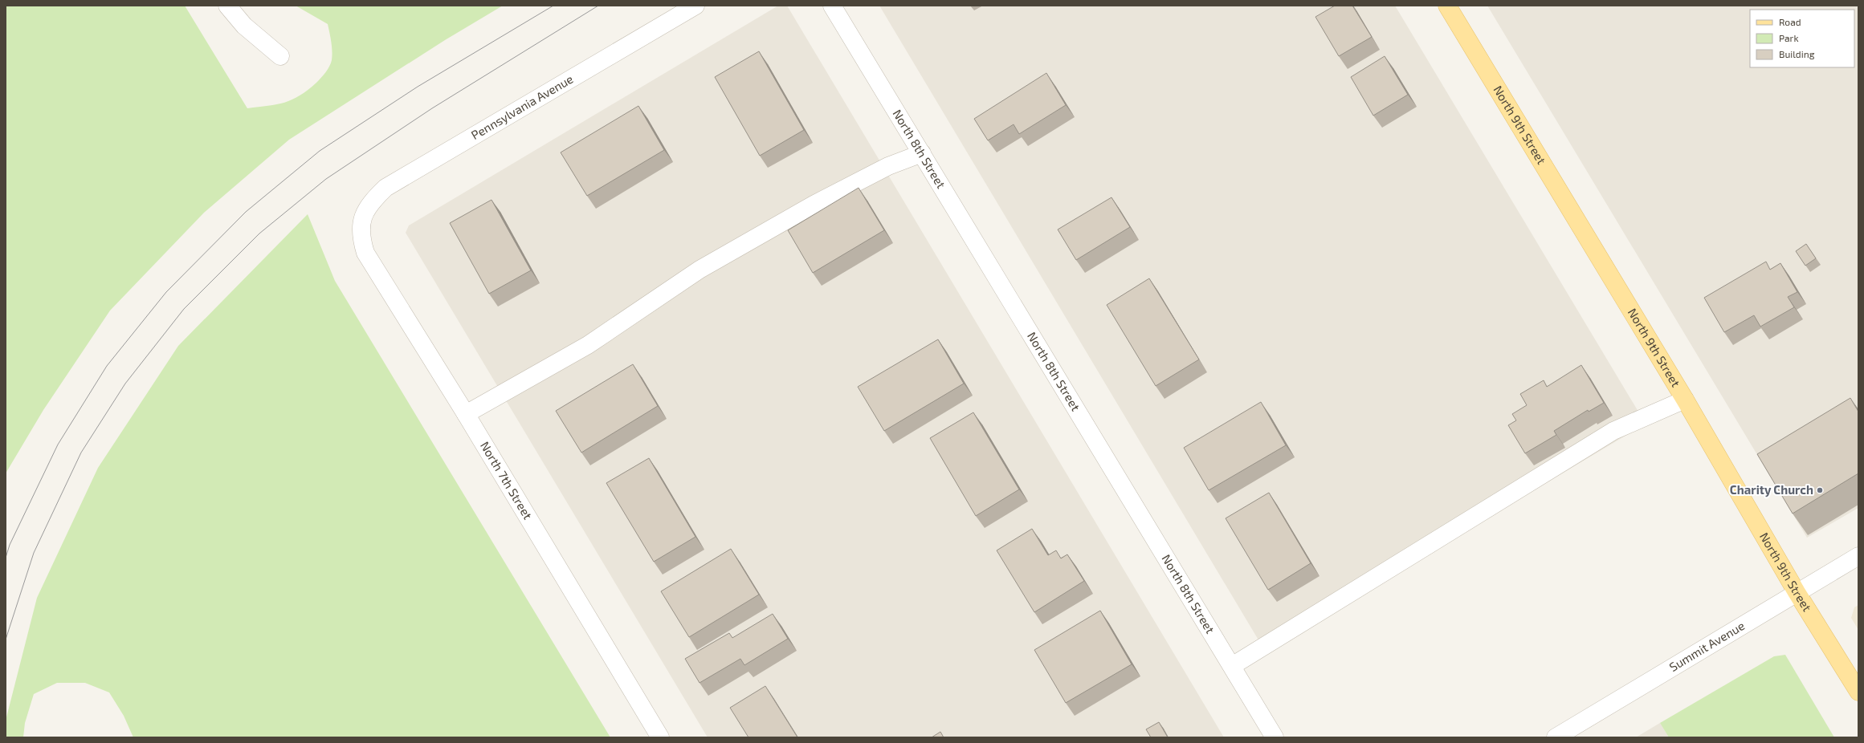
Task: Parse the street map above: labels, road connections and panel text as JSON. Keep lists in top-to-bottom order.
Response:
{
  "streets": {
    "main road": ["North 9th Street"],
    "street": [
      "Pennsylvania Avenue",
      "North 8th Street",
      "North 7th Street",
      "Summit Avenue"
    ]
  },
  "crossings": [
    ["Pennsylvania Avenue", "North 7th Street"],
    ["North 9th Street", "Summit Avenue"]
  ],
  "places": ["Charity Church"],
  "legend": ["Road", "Park", "Building"]
}
